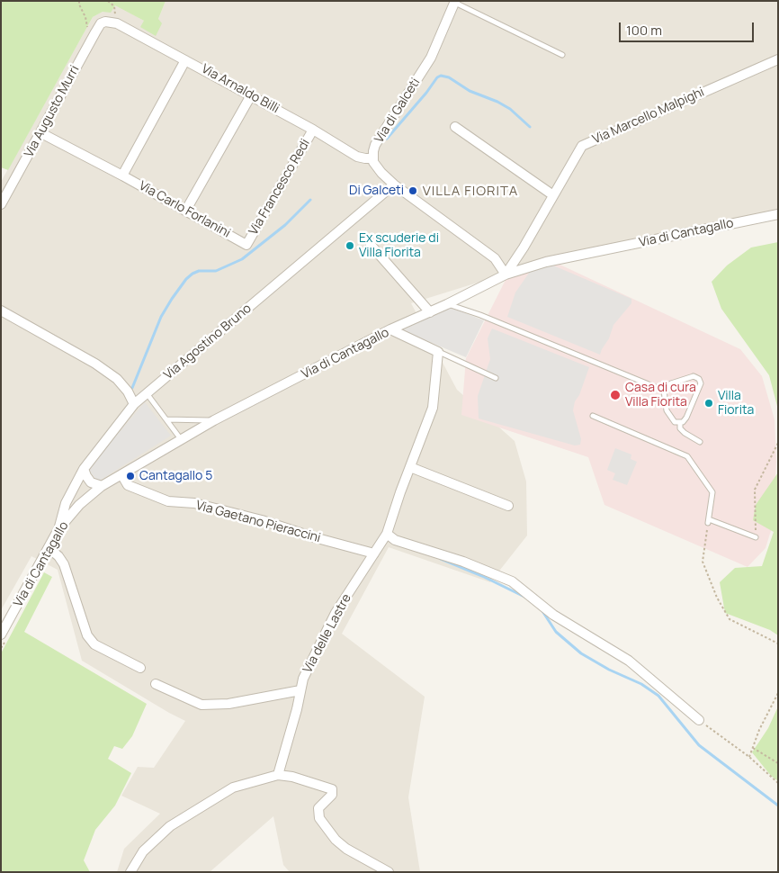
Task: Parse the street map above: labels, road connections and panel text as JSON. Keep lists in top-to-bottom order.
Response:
{
  "streets": {
    "street": [
      "Via Arnaldo Billi",
      "Via di Galceti",
      "Via Augusto Murri",
      "Via Marcello Malpighi",
      "Via Francesco Redi",
      "Via Carlo Forlanini",
      "Via di Cantagallo",
      "Via Agostino Bruno",
      "Via Gaetano Pieraccini",
      "Via delle Lastre"
    ]
  },
  "crossings": [
    ["Via Arnaldo Billi", "Via di Galceti"],
    ["Via Arnaldo Billi", "Via Augusto Murri"],
    ["Via Arnaldo Billi", "Via Francesco Redi"],
    ["Via di Galceti", "Via Marcello Malpighi"],
    ["Via di Galceti", "Via di Cantagallo"],
    ["Via di Galceti", "Via Agostino Bruno"],
    ["Via Augusto Murri", "Via Carlo Forlanini"],
    ["Via Marcello Malpighi", "Via di Cantagallo"],
    ["Via Francesco Redi", "Via Carlo Forlanini"],
    ["Via di Cantagallo", "Via Agostino Bruno"],
    ["Via di Cantagallo", "Via Gaetano Pieraccini"],
    ["Via Gaetano Pieraccini", "Via delle Lastre"]
  ],
  "districts": ["VILLA FIORITA"],
  "places": [
    "Di Galceti",
    "Ex scuderie di Villa Fiorita",
    "Casa di cura Villa Fiorita",
    "Villa Fiorita",
    "Cantagallo 5"
  ],
  "scale_bar": "100 m"
}
